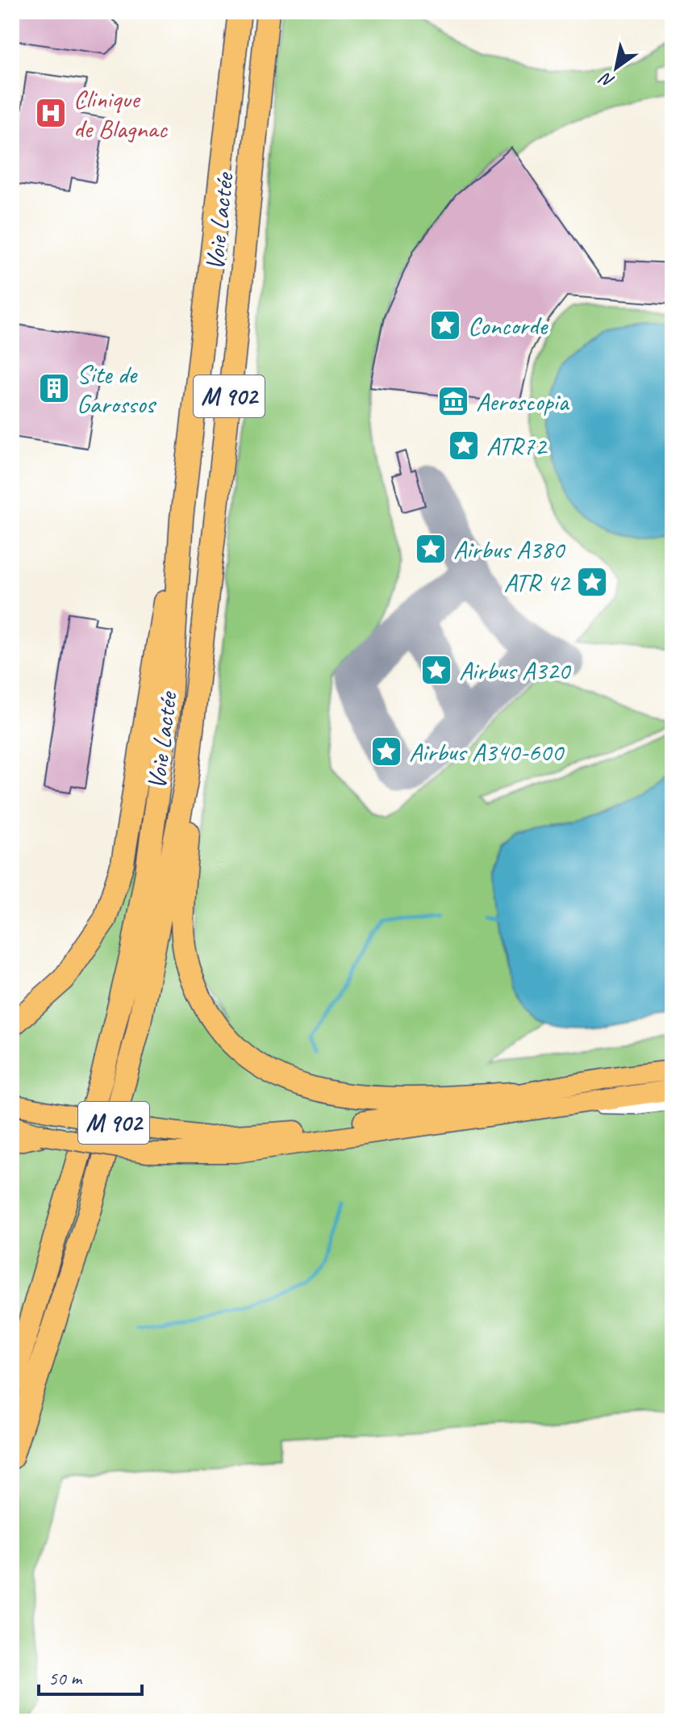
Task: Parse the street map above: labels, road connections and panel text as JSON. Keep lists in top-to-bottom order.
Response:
{
  "streets": {
    "highway": ["Voie Lactée", "M 902"]
  },
  "places": {
    "hospital": ["Clinique de Blagnac"],
    "place": [
      "Concorde",
      "ATR72",
      "Airbus A380",
      "ATR 42",
      "Airbus A320",
      "Airbus A340-600"
    ],
    "building": ["Site de Garossos"],
    "museum": ["Aeroscopia"]
  },
  "scale_bar": "50 m",
  "north": "bottom left"
}
